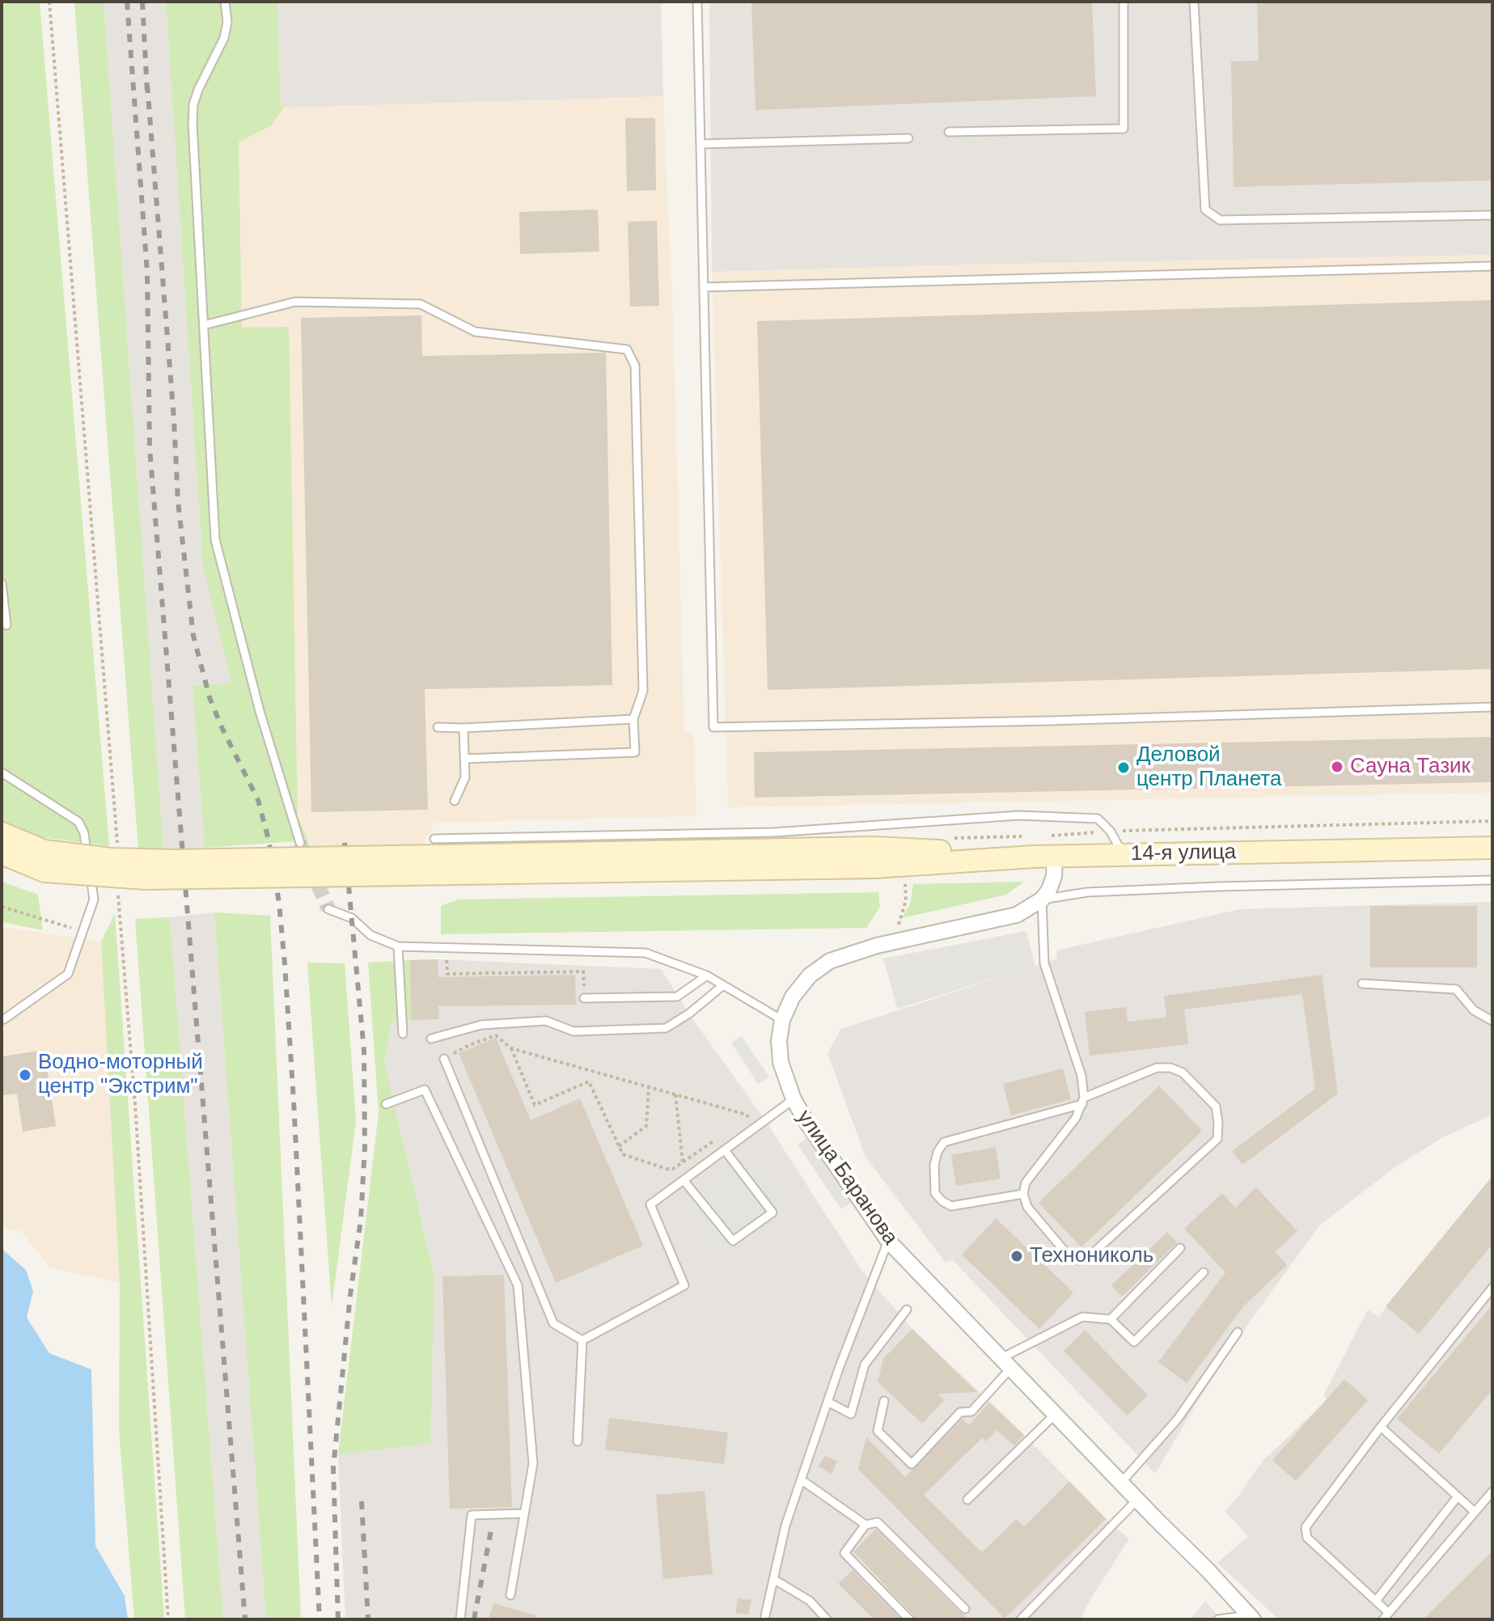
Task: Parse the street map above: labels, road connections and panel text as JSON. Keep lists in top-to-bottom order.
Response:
{
  "streets": {
    "main road": ["14-я улица"],
    "street": ["улица Баранова"]
  },
  "places": [
    "Сауна Тазик",
    "Деловой центр Планета",
    "Водно-моторный центр \"Экстрим\"",
    "Технониколь"
  ]
}
